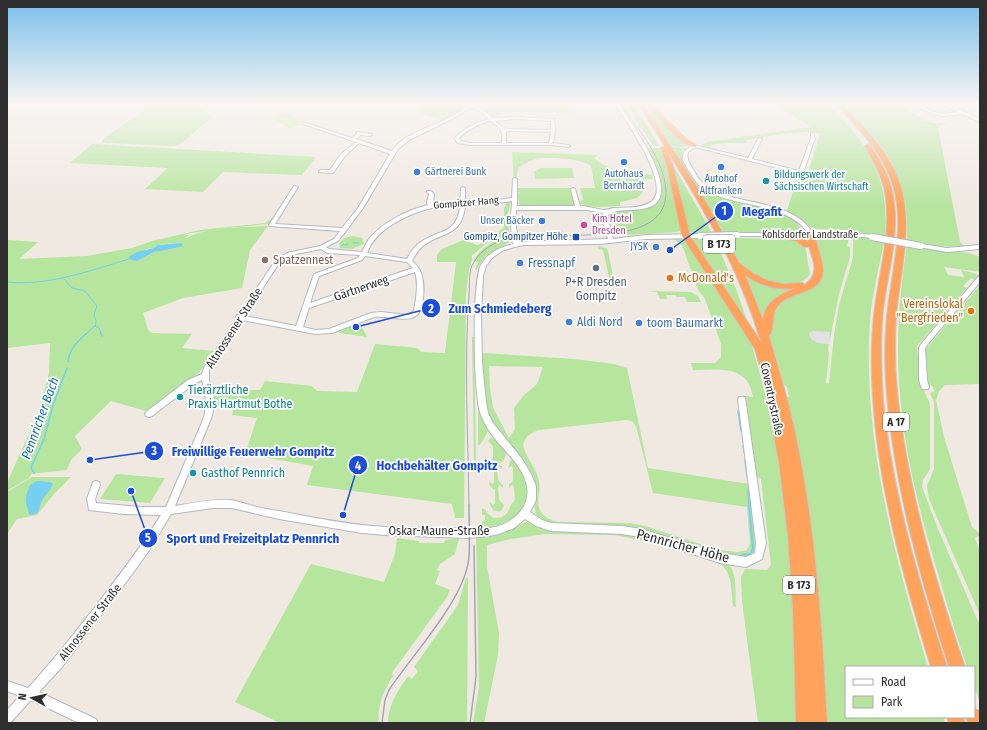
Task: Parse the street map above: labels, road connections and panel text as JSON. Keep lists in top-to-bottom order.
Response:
{
  "streets": {
    "highway": ["B 173", "Coventrystraße", "A 17"],
    "street": [
      "Gompitzer Hang",
      "Kohlsdorfer Landstraße",
      "Gärtnerweg",
      "Altnossener Straße",
      "Oskar-Maune-Straße",
      "Pennricher Höhe"
    ]
  },
  "crossings": [
    ["Kohlsdorfer Landstraße", "Oskar-Maune-Straße"],
    ["B 173", "Coventrystraße"],
    ["Altnossener Straße", "Oskar-Maune-Straße"],
    ["Oskar-Maune-Straße", "Pennricher Höhe"]
  ],
  "water": ["Pennricher Bach"],
  "places": {
    "other": [
      "Autohaus Bernhardt",
      "Autohof Altfranken",
      "Gärtnerei Bunk",
      "Bildungswerk der Sächsischen Wirtschaft",
      "Unser Bäcker",
      "Kim Hotel Dresden",
      "JYSK",
      "Megafit",
      "Spatzennest",
      "Fressnapf",
      "P+R Dresden Gompitz",
      "McDonald's",
      "Vereinslokal \"Bergfrieden\"",
      "Aldi Nord",
      "toom Baumarkt",
      "Zum Schmiedeberg",
      "Tierärztliche Praxis Hartmut Bothe",
      "Freiwillige Feuerwehr Gompitz",
      "Gasthof Pennrich",
      "Sport und Freizeitplatz Pennrich",
      "Hochbehälter Gompitz"
    ],
    "transit": ["Gompitz, Gompitzer Höhe"]
  },
  "legend": ["Road", "Park"],
  "north": "left"
}
